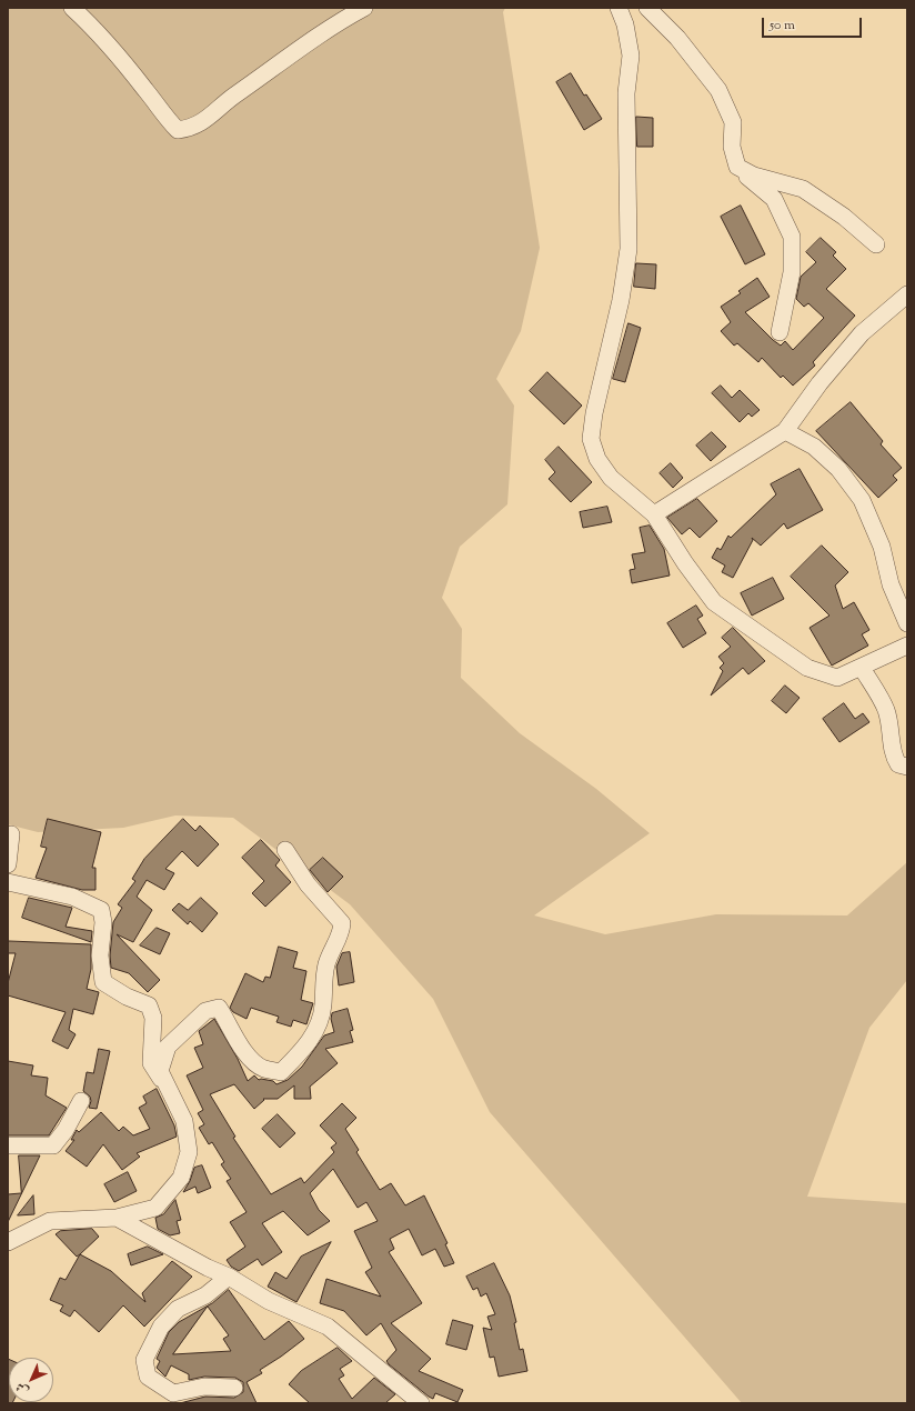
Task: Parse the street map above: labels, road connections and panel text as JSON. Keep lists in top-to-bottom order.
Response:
{
  "scale_bar": "50 m",
  "north": "bottom left"
}
